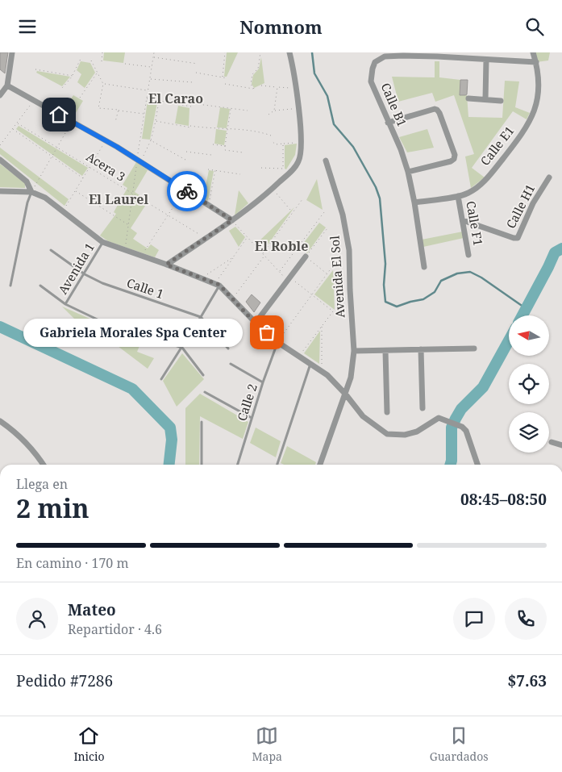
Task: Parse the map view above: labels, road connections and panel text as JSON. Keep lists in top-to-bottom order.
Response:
{
  "streets": {
    "street": [
      "Calle B1",
      "Calle E1",
      "Calle H1",
      "Calle F1",
      "Avenida El Sol"
    ],
    "lane": ["Avenida 1", "Calle 1", "Calle 2"],
    "path": ["Acera 3"]
  },
  "crossings": [
    ["Calle B1", "Calle E1"],
    ["Calle E1", "Calle F1"],
    ["Calle H1", "Calle F1"],
    ["Avenida 1", "Calle 1"]
  ],
  "districts": ["El Carao", "El Laurel", "El Roble"],
  "places": ["Gabriela Morales Spa Center"],
  "north": "left",
  "page": {
    "header": "Nomnom",
    "bubble": "Gabriela Morales Spa Center",
    "heading": ["2 min", "Llega en", "08:45–08:50"],
    "panel": [
      "Mateo",
      "Repartidor · 4.6",
      "Pedido #7286",
      "$7.63"
    ],
    "bar": "En camino · 170 m",
    "tabs": ["Inicio", "Mapa", "Guardados"]
  }
}
